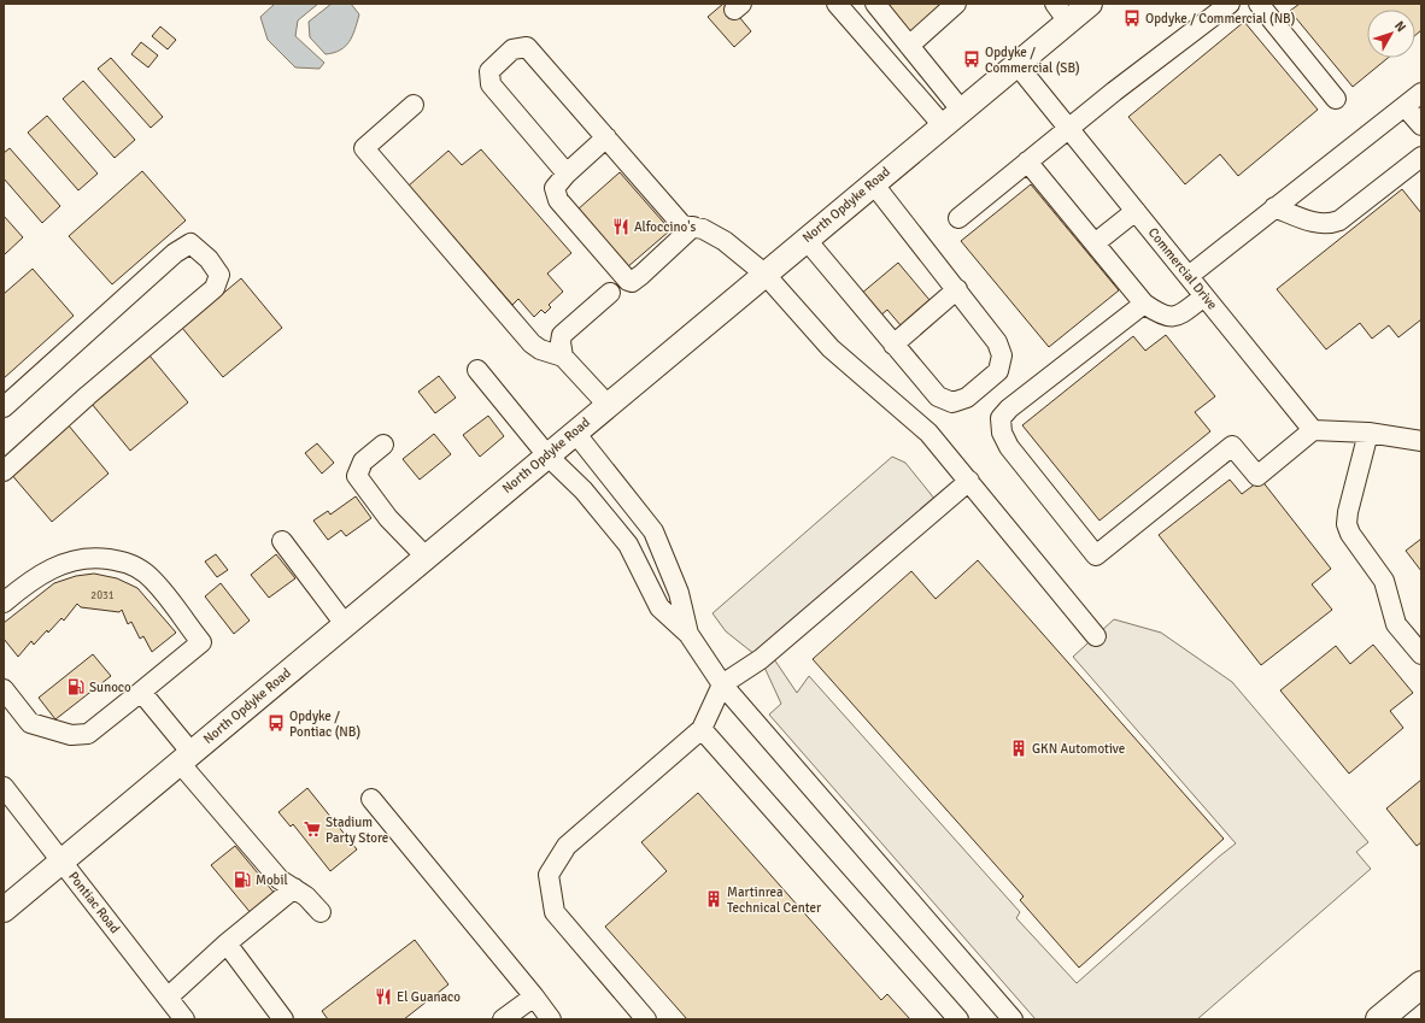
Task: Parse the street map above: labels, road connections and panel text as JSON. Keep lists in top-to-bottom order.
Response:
{
  "streets": {
    "main road": ["North Opdyke Road"],
    "street": ["Commercial Drive", "Pontiac Road"]
  },
  "crossings": [
    ["North Opdyke Road", "Commercial Drive"],
    ["North Opdyke Road", "Pontiac Road"]
  ],
  "places": {
    "bus stop": ["Opdyke / Commercial (NB)", "Opdyke / Commercial (SB)", "Opdyke / Pontiac (NB)"],
    "restaurant": ["Alfoccino's", "El Guanaco"],
    "fuel station": ["Sunoco", "Mobil"],
    "building": ["GKN Automotive", "Martinrea Technical Center"],
    "supermarket": ["Stadium Party Store"]
  },
  "house_numbers": ["2031"],
  "north": "top right"
}
